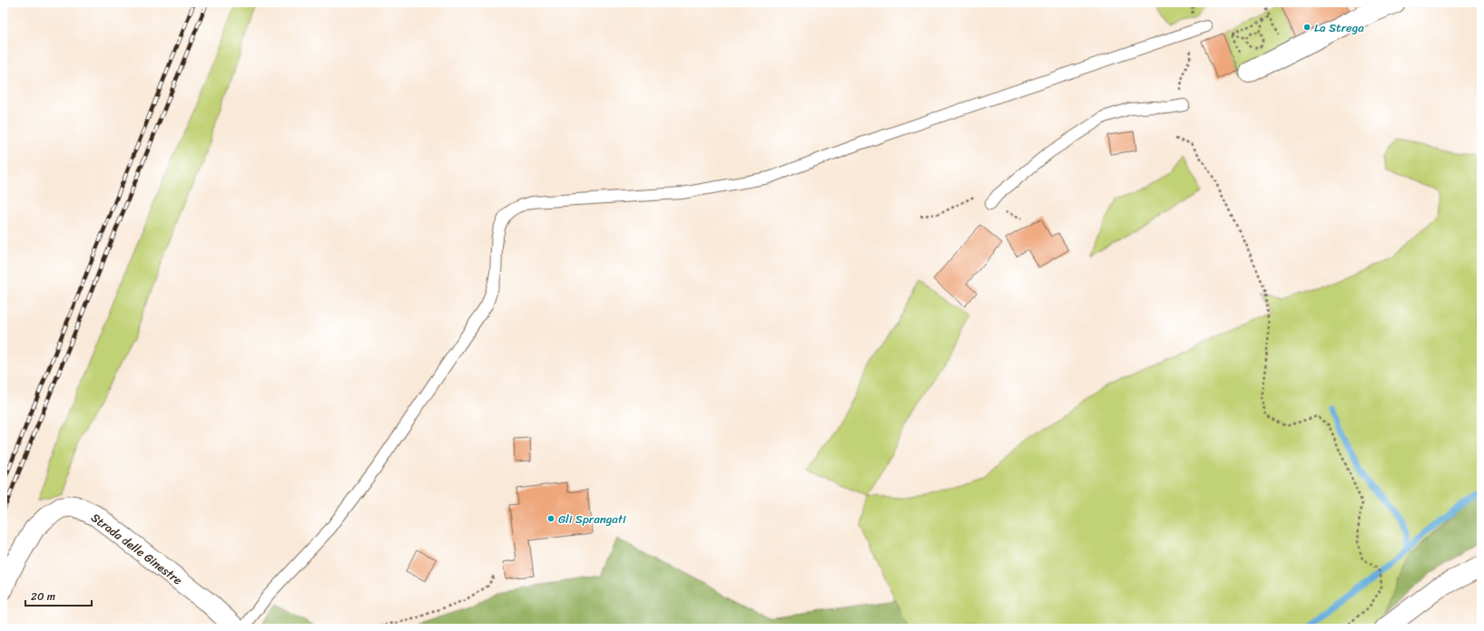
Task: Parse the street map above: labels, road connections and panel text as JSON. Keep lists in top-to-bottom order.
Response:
{
  "streets": {
    "street": ["Strada delle Ginestre"]
  },
  "places": ["La Strega", "Gli Sprangati"],
  "scale_bar": "20 m"
}
